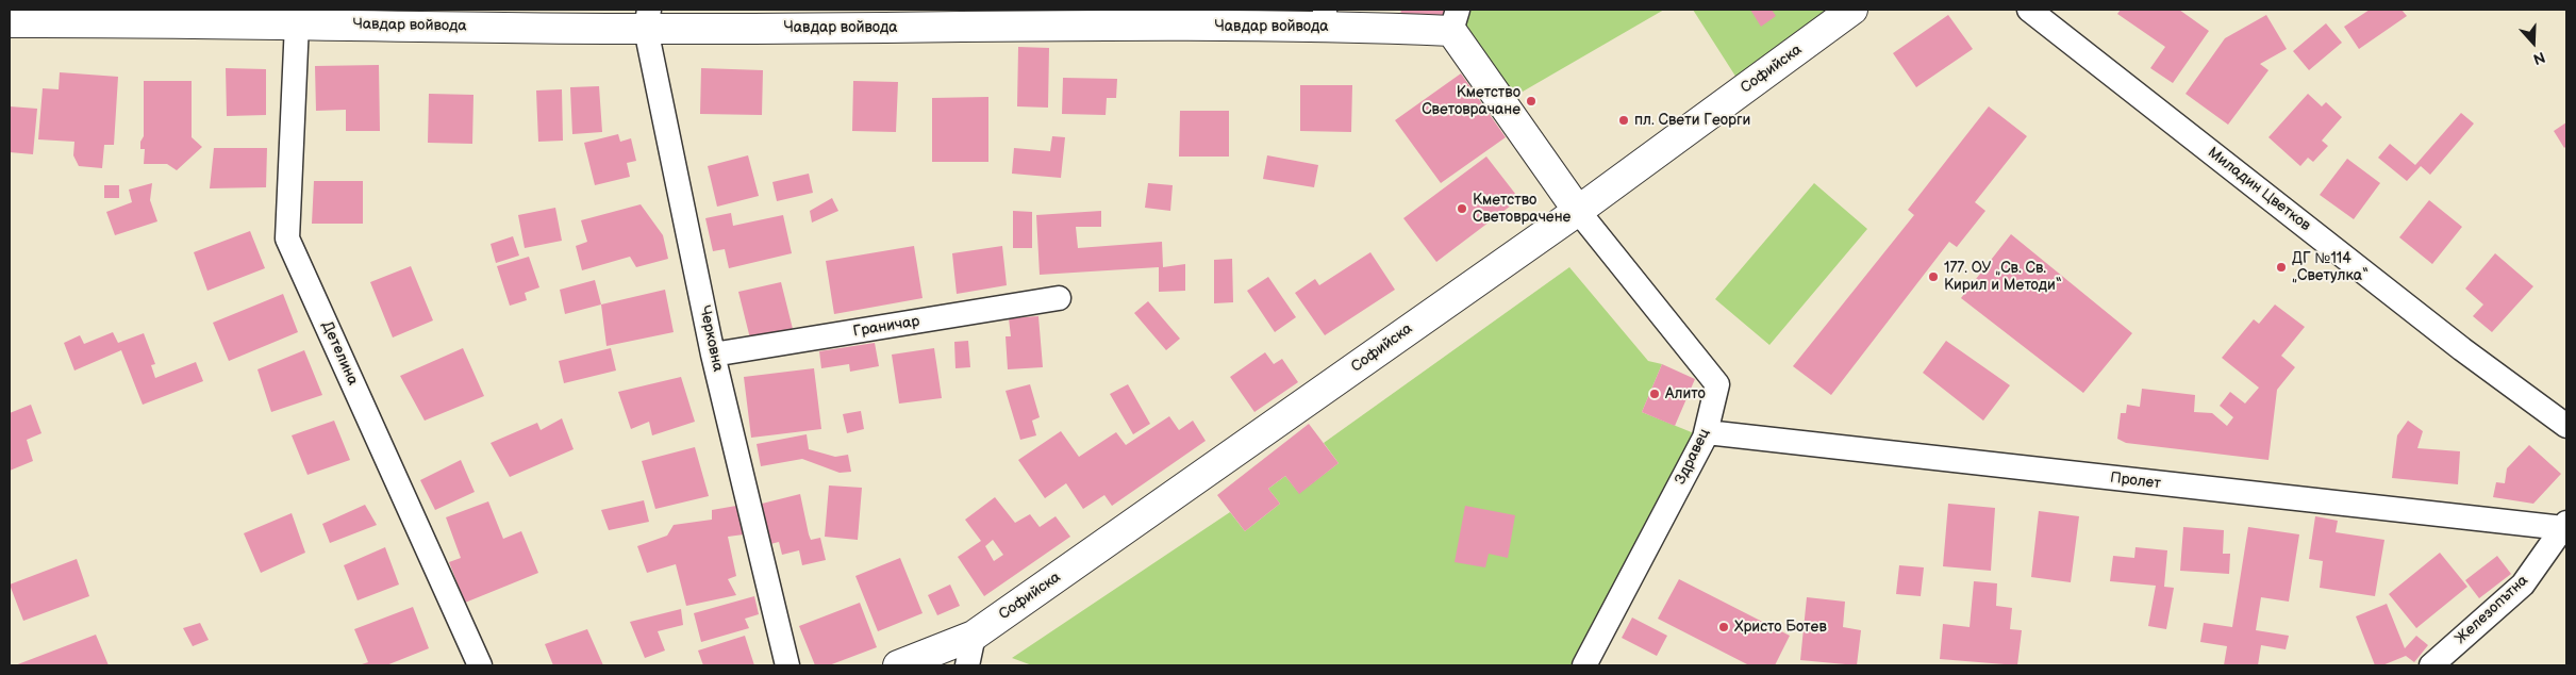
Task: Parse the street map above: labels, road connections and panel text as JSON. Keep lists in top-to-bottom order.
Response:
{
  "streets": {
    "street": [
      "Чавдар войвода",
      "Софийска",
      "Миладин Цветков",
      "Граничар",
      "Черковна",
      "Детелина",
      "Здравец",
      "Пролет",
      "Железопътна"
    ]
  },
  "crossings": [
    ["Чавдар войвода", "Софийска"],
    ["Чавдар войвода", "Черковна"],
    ["Чавдар войвода", "Детелина"],
    ["Чавдар войвода", "Здравец"],
    ["Софийска", "Здравец"],
    ["Граничар", "Черковна"],
    ["Здравец", "Пролет"],
    ["Пролет", "Железопътна"]
  ],
  "places": [
    "Кметство Световрачане",
    "пл. Свети Георги",
    "Кметство Световрачене",
    "ДГ №114 „Светулка“",
    "177. ОУ „Св. Св. Кирил и Методи“",
    "Алито",
    "Христо Ботев"
  ],
  "north": "bottom"
}
